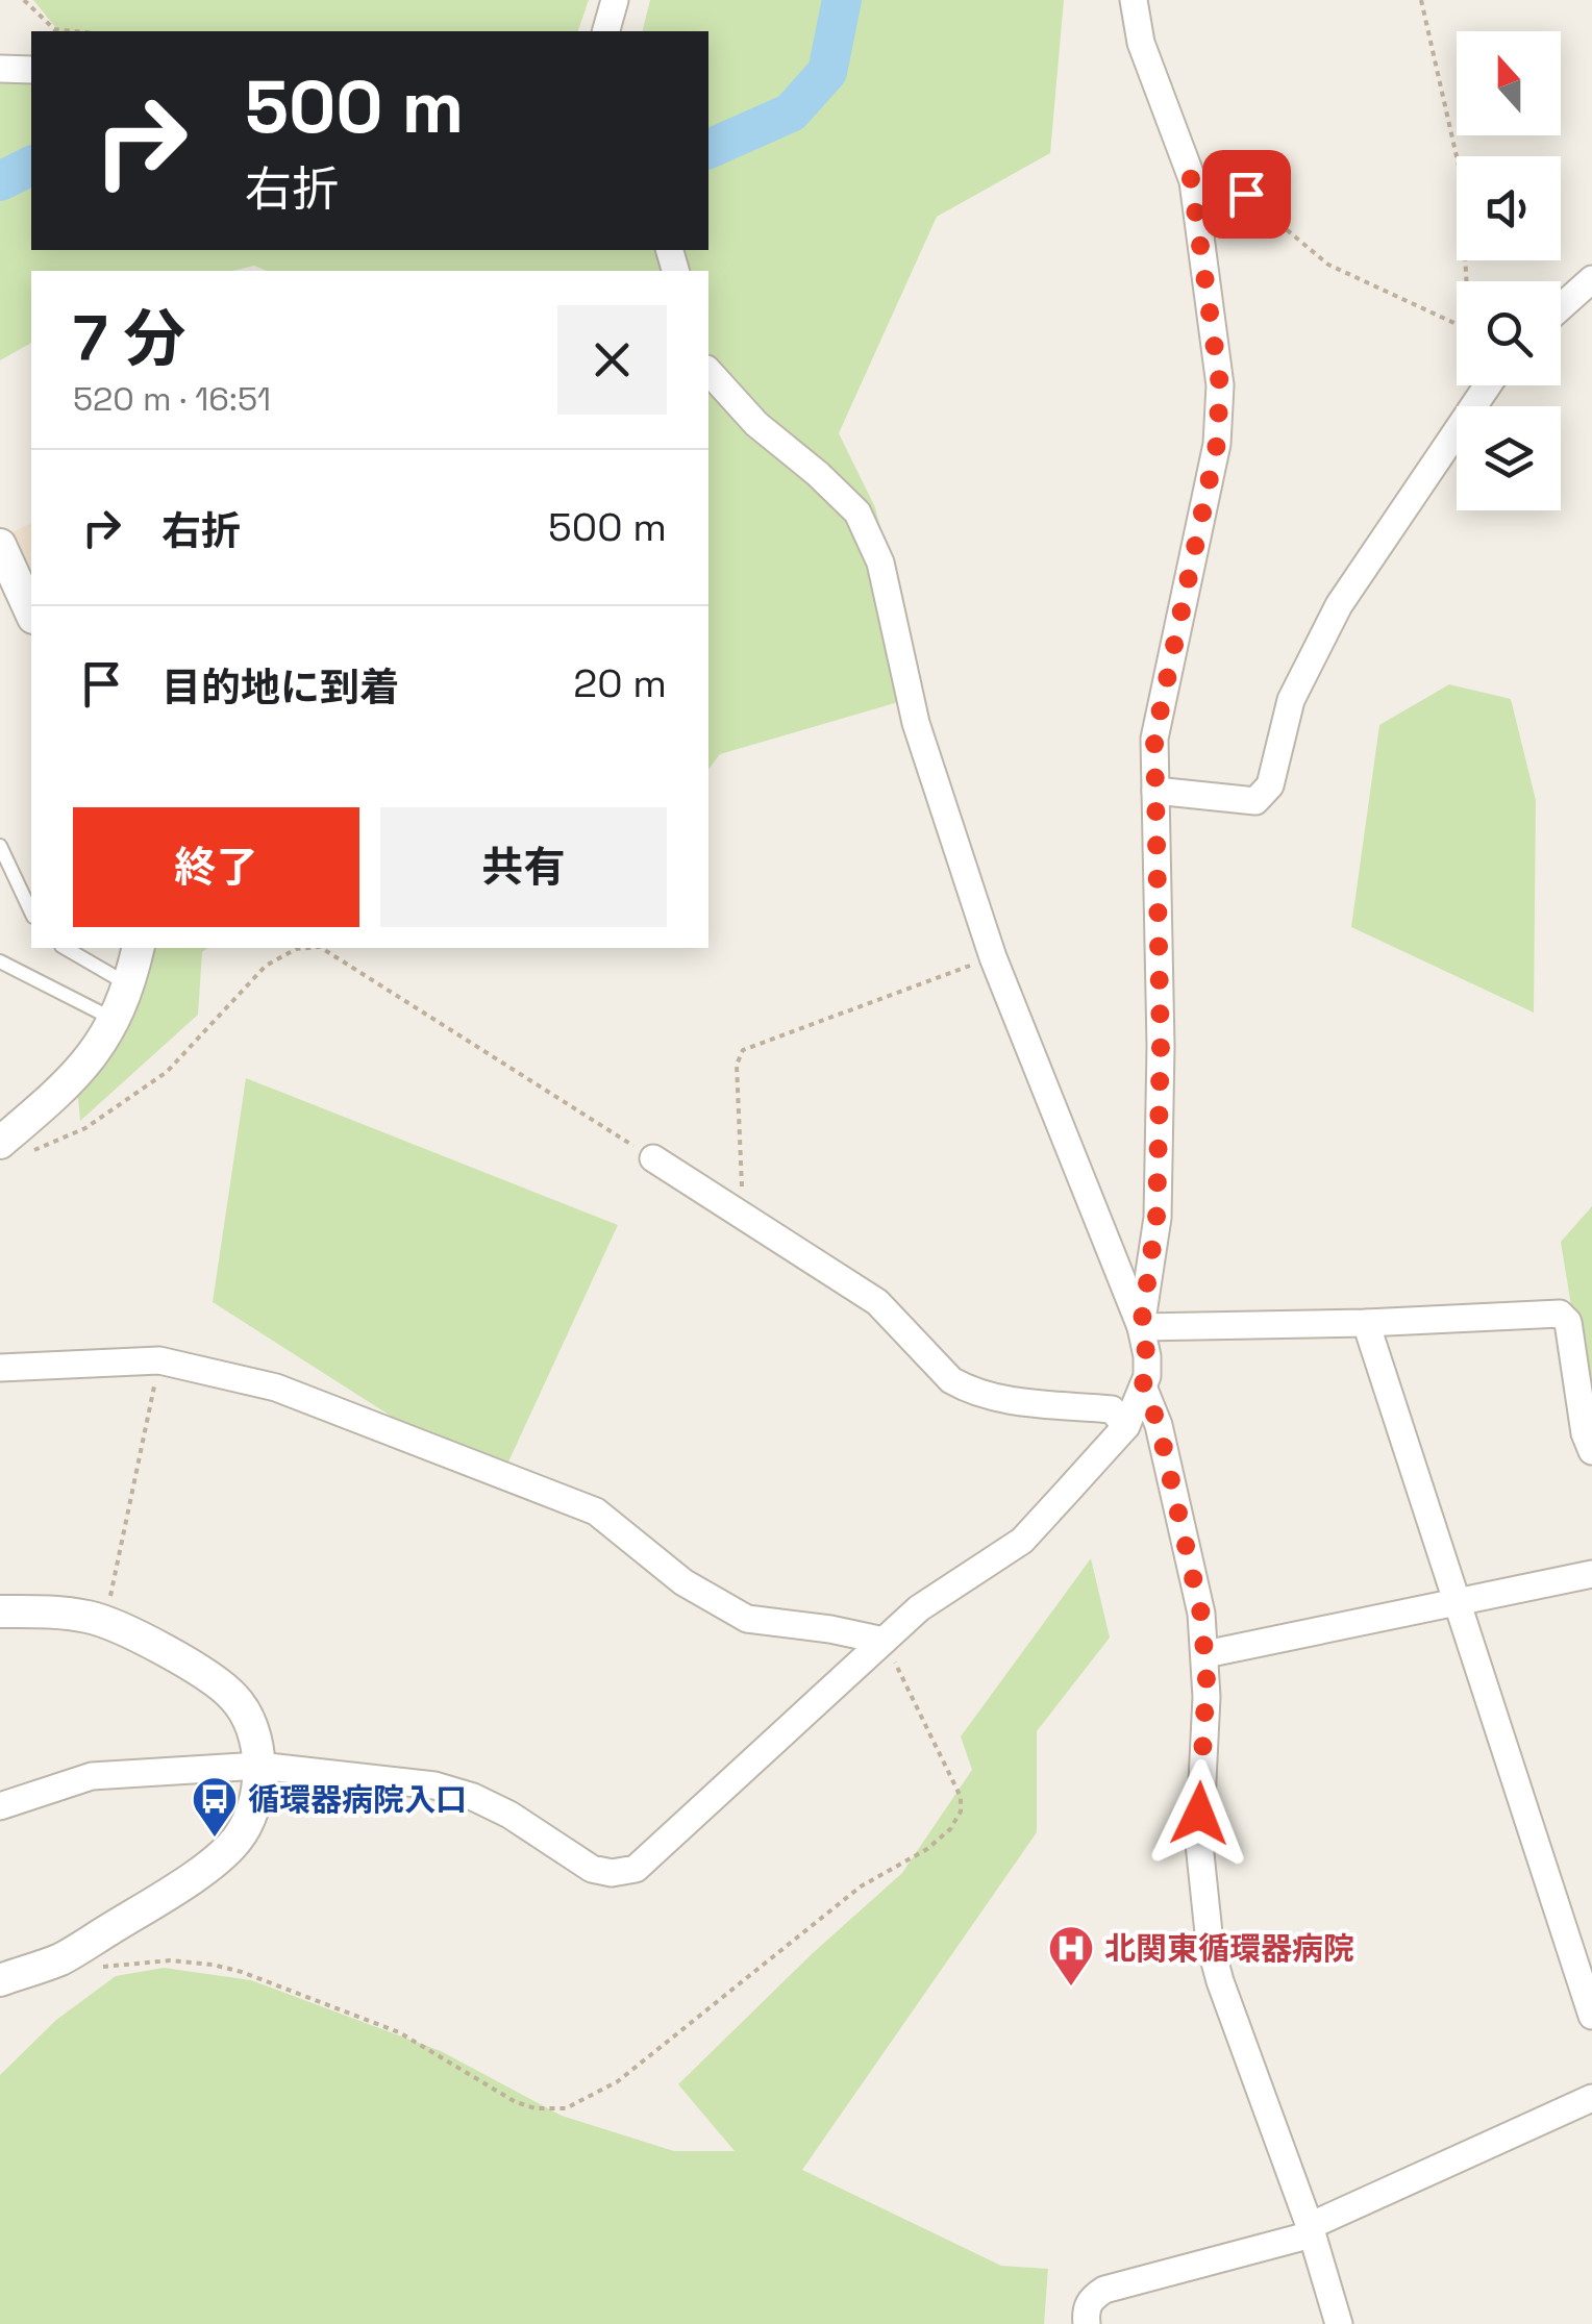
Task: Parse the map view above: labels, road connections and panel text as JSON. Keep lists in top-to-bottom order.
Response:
{
  "places": {
    "bus stop": ["循環器病院入口"],
    "hospital": ["北関東循環器病院"]
  },
  "north": "top",
  "page": {
    "turn": ["500 m", "右折"],
    "heading": ["7 分", "520 m · 16:51"],
    "list": [
      {
        "name": "右折",
        "value": "500 m"
      },
      {
        "name": "目的地に到着",
        "value": "20 m"
      }
    ],
    "buttons": ["終了", "共有"]
  }
}
